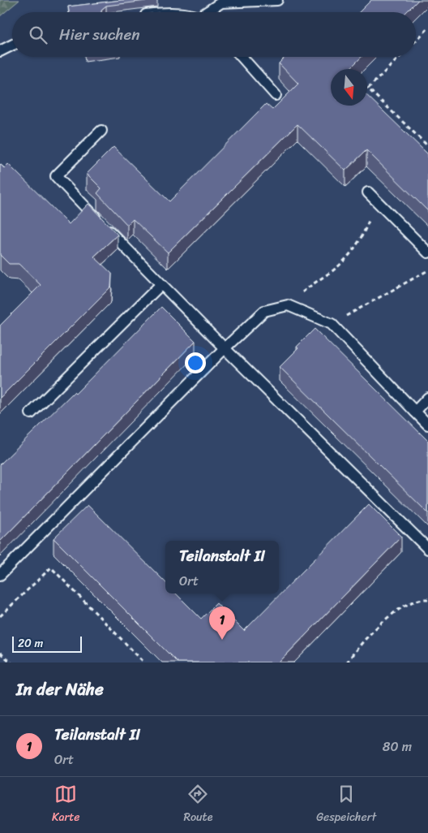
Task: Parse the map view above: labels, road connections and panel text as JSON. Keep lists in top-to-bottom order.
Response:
{
  "scale_bar": "20 m",
  "north": "bottom",
  "page": {
    "search": "Hier suchen",
    "popup": ["Teilanstalt II", "Ort"],
    "pins": "1",
    "scale": "20 m",
    "heading": "In der Nähe",
    "list": [
      {
        "mark": "1",
        "name": "Teilanstalt II",
        "note": "Ort",
        "value": "80 m"
      }
    ],
    "nav": ["Karte", "Route", "Gespeichert"]
  }
}
